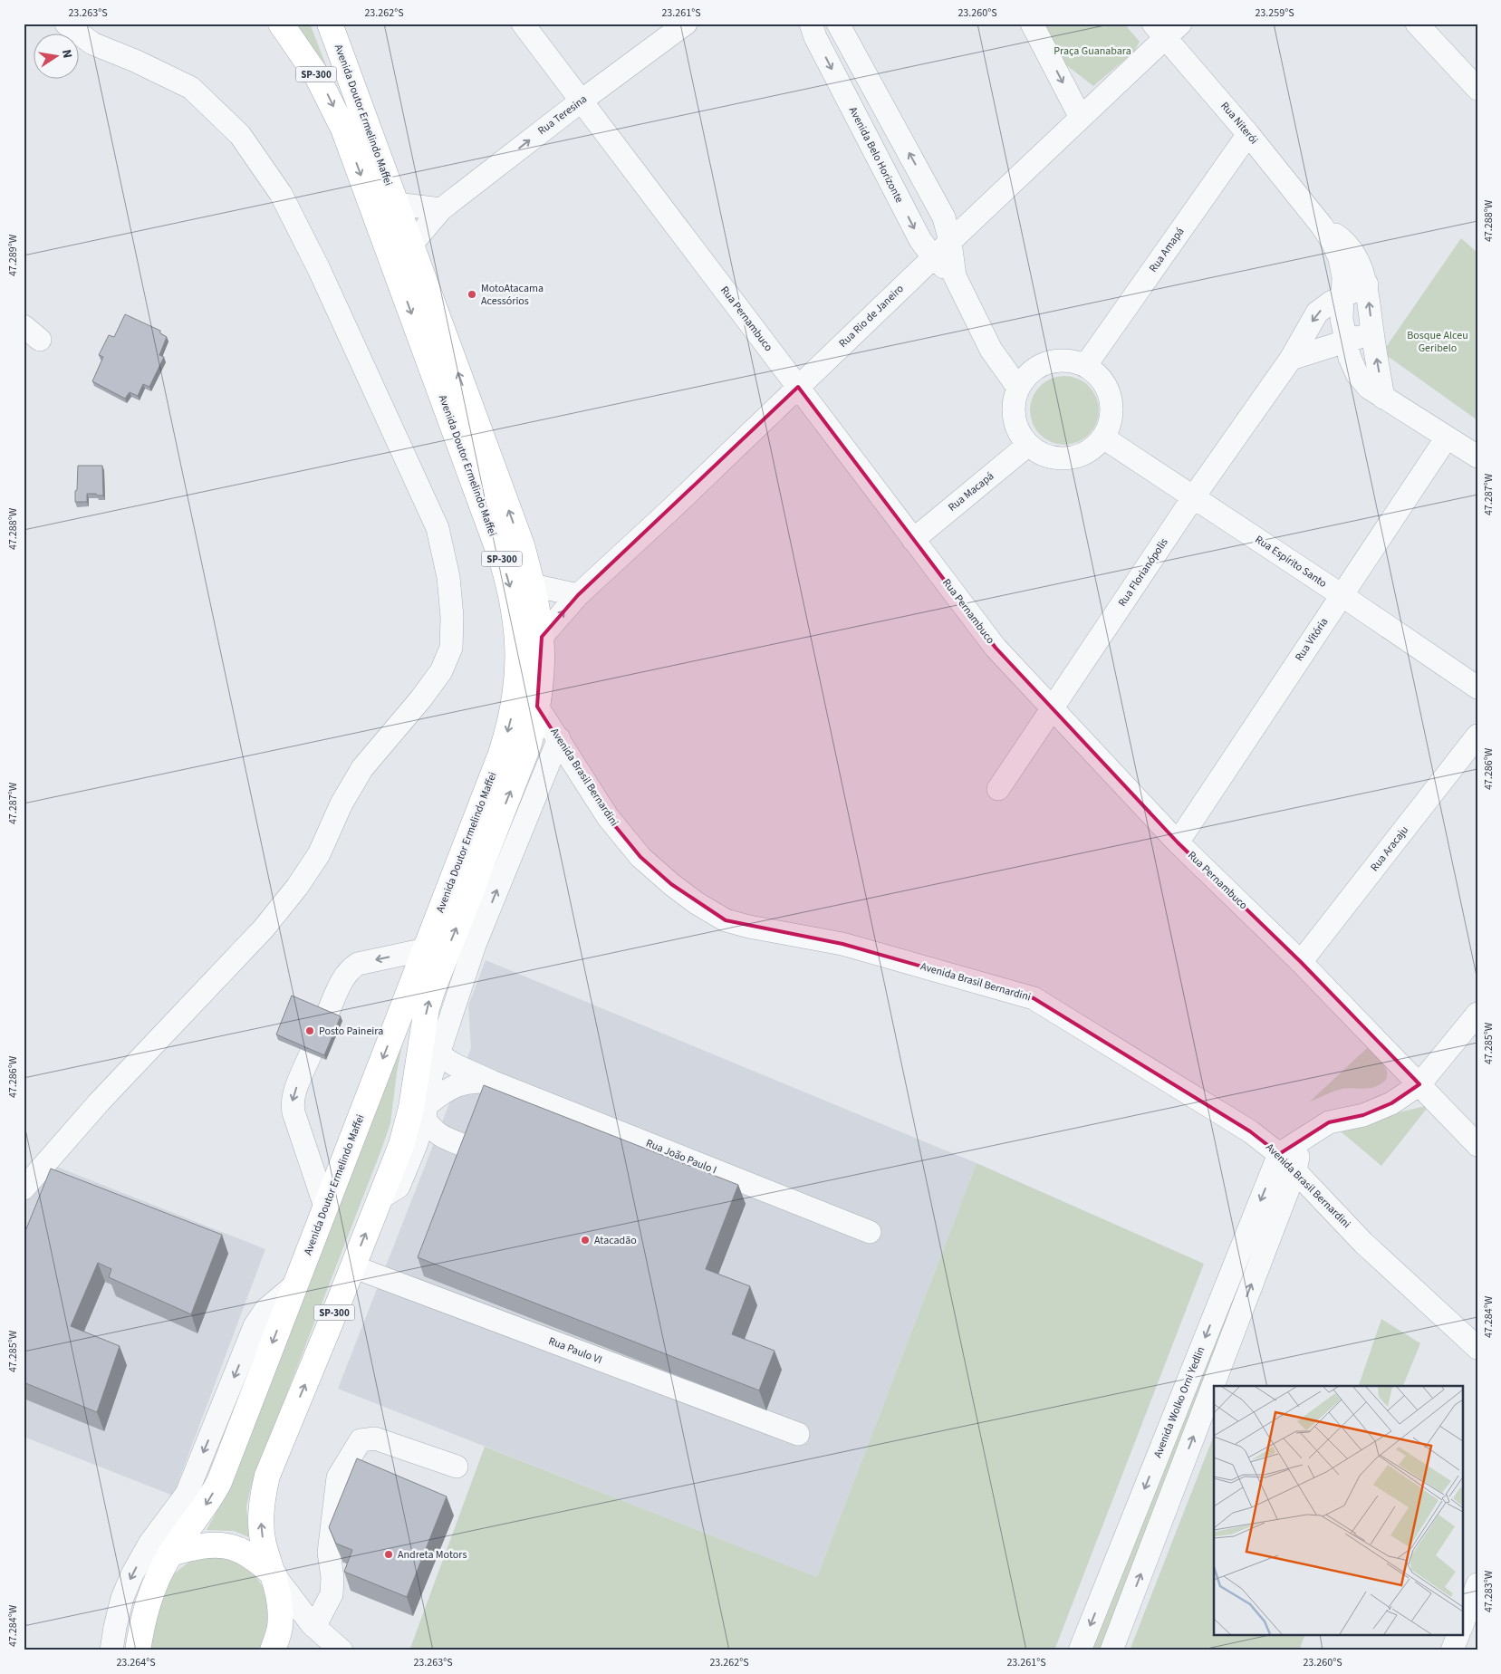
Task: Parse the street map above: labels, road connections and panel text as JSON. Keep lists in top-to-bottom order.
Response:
{
  "streets": {
    "main road": ["SP-300", "Avenida Doutor Ermelindo Maffei"],
    "street": [
      "Rua Teresina",
      "Rua Niterói",
      "Avenida Belo Horizonte",
      "Rua Amapá",
      "Rua Rio de Janeiro",
      "Rua Pernambuco",
      "Rua Macapá",
      "Rua Espírito Santo",
      "Rua Florianópolis",
      "Rua Vitória",
      "Avenida Brasil Bernardini",
      "Rua Aracaju",
      "Rua João Paulo I",
      "Rua Paulo VI",
      "Avenida Wolko Orni Yedlin"
    ]
  },
  "crossings": [
    ["Avenida Doutor Ermelindo Maffei", "Rua Teresina"],
    ["Avenida Doutor Ermelindo Maffei", "Rua Rio de Janeiro"],
    ["Avenida Doutor Ermelindo Maffei", "Avenida Brasil Bernardini"],
    ["Avenida Doutor Ermelindo Maffei", "Rua João Paulo I"],
    ["Avenida Doutor Ermelindo Maffei", "Rua Paulo VI"],
    ["Rua Teresina", "Rua Pernambuco"],
    ["Rua Niterói", "Rua Amapá"],
    ["Rua Niterói", "Rua Rio de Janeiro"],
    ["Rua Niterói", "Rua Florianópolis"],
    ["Avenida Belo Horizonte", "Rua Amapá"],
    ["Avenida Belo Horizonte", "Rua Rio de Janeiro"],
    ["Avenida Belo Horizonte", "Rua Macapá"],
    ["Avenida Belo Horizonte", "Rua Espírito Santo"],
    ["Rua Amapá", "Rua Macapá"],
    ["Rua Amapá", "Rua Espírito Santo"],
    ["Rua Rio de Janeiro", "Rua Pernambuco"],
    ["Rua Pernambuco", "Rua Macapá"],
    ["Rua Pernambuco", "Rua Florianópolis"],
    ["Rua Pernambuco", "Rua Vitória"],
    ["Rua Pernambuco", "Rua Aracaju"],
    ["Rua Macapá", "Rua Espírito Santo"],
    ["Rua Espírito Santo", "Rua Florianópolis"],
    ["Rua Espírito Santo", "Rua Vitória"],
    ["Avenida Brasil Bernardini", "Avenida Wolko Orni Yedlin"]
  ],
  "one_way": ["Rua Teresina"],
  "parks": ["Praça Guanabara", "Bosque Alceu Geribelo"],
  "places": [
    "MotoAtacama Acessórios",
    "Posto Paineira",
    "Atacadão",
    "Andreta Motors"
  ],
  "north": "right",
  "coordinates": [
    "23.263°S",
    "23.262°S",
    "23.261°S",
    "23.260°S",
    "23.259°S",
    "47.288°W",
    "47.289°W",
    "47.287°W",
    "47.286°W",
    "47.285°W",
    "47.284°W",
    "47.283°W",
    "23.264°S"
  ]
}
